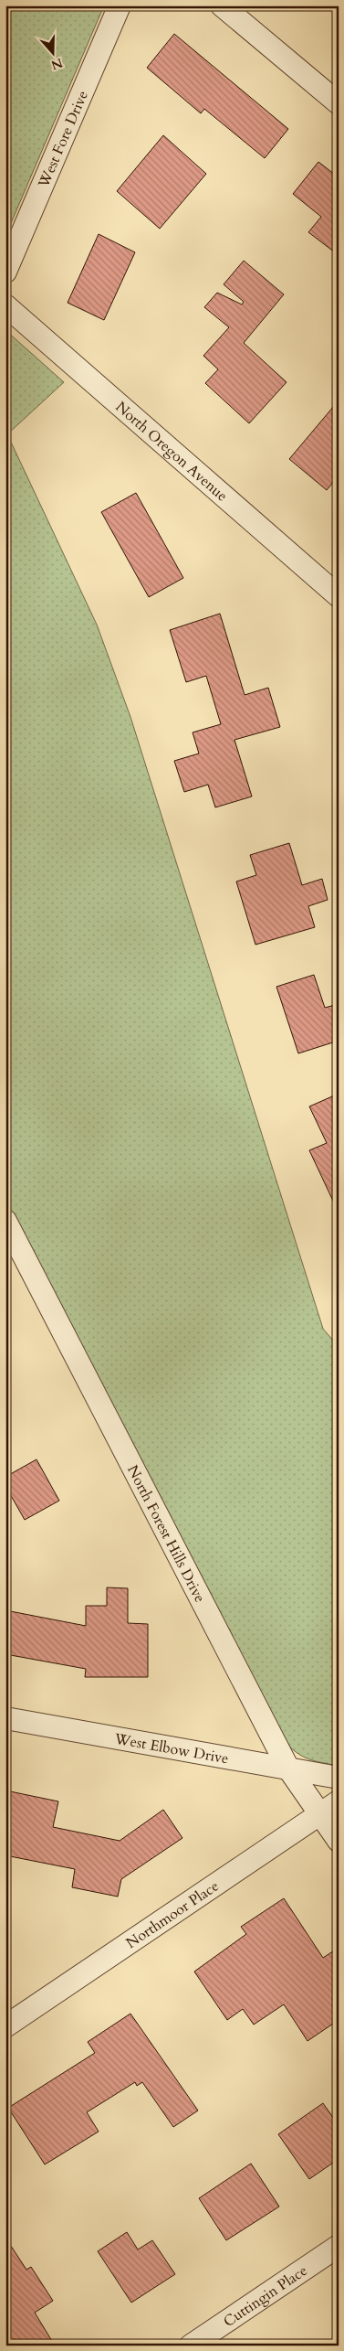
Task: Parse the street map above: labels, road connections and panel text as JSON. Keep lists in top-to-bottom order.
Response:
{
  "streets": {
    "street": [
      "West Fore Drive",
      "North Oregon Avenue",
      "North Forest Hills Drive",
      "West Elbow Drive",
      "Northmoor Place",
      "Cuttingin Place"
    ]
  },
  "crossings": [
    ["North Forest Hills Drive", "West Elbow Drive"],
    ["North Forest Hills Drive", "Northmoor Place"]
  ],
  "north": "bottom"
}
